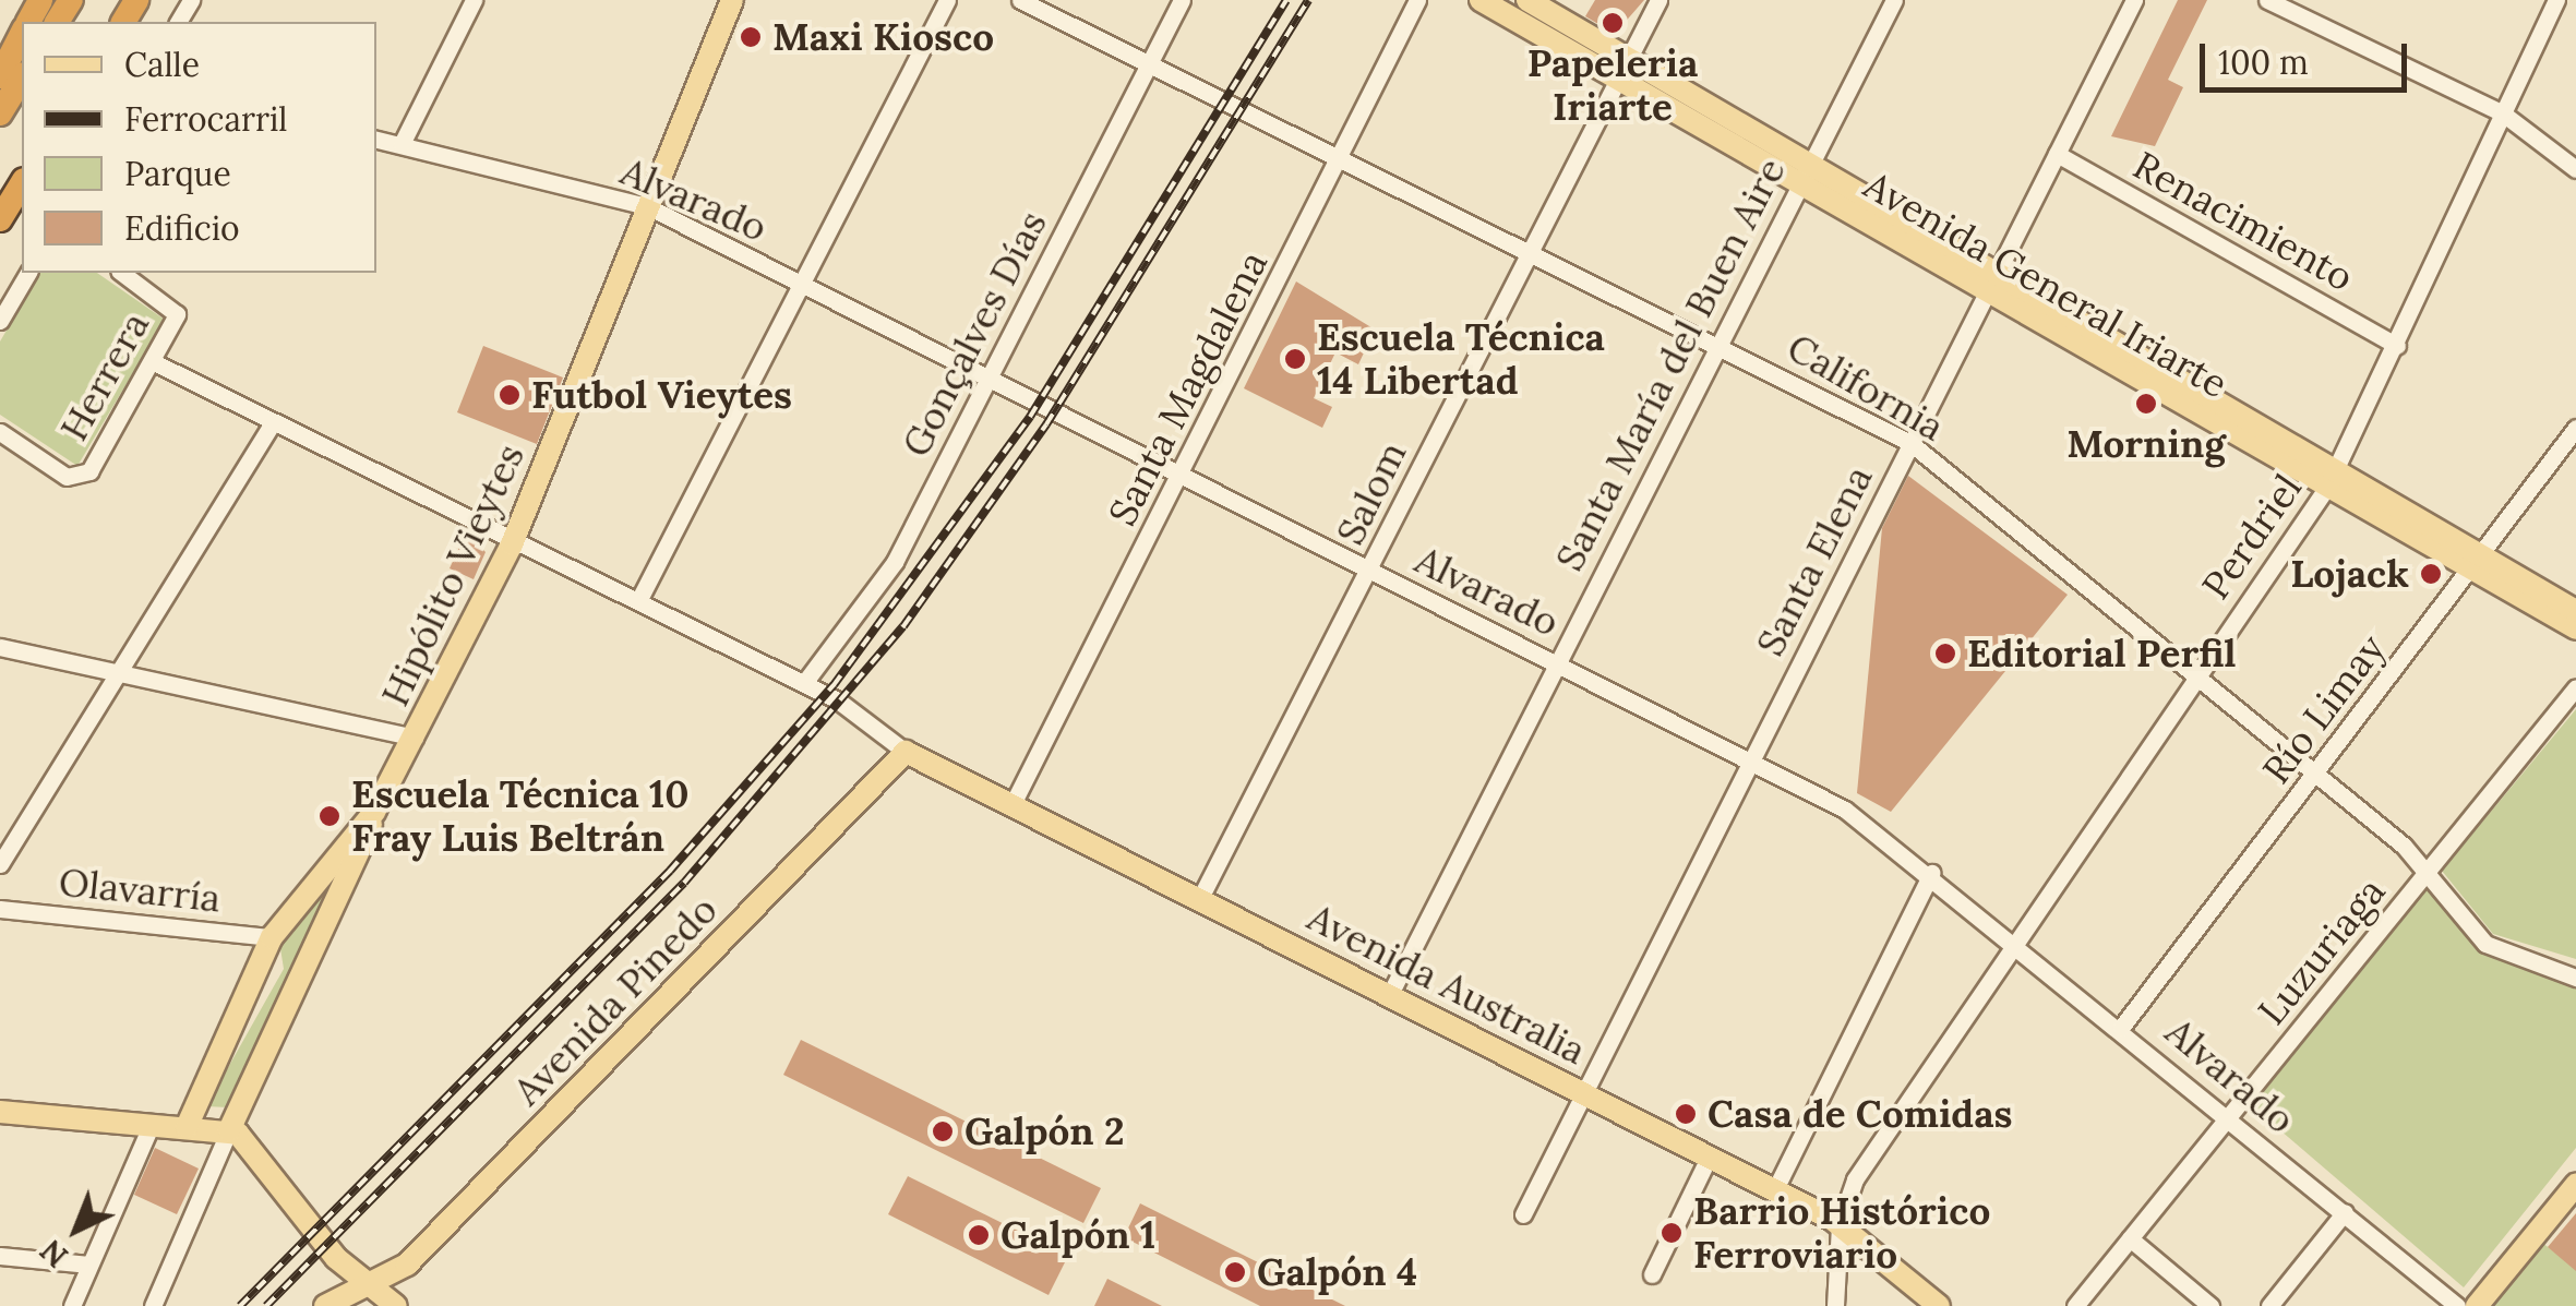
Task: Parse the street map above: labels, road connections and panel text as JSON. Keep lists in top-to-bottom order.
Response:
{
  "streets": {
    "main road": [
      "Avenida General Iriarte",
      "Hipólito Vieytes",
      "Avenida Australia",
      "Avenida Pinedo"
    ],
    "street": [
      "Alvarado",
      "Renacimiento",
      "Gonçalves Días",
      "Santa María del Buen Aire",
      "Herrera",
      "California",
      "Santa Magdalena",
      "Salom",
      "Perdriel",
      "Santa Elena",
      "Río Limay",
      "Olavarría",
      "Luzuriaga"
    ]
  },
  "crossings": [
    ["Alvarado", "Gonçalves Días"],
    ["Alvarado", "Santa María del Buen Aire"],
    ["Alvarado", "Santa Magdalena"],
    ["Alvarado", "Salom"],
    ["Alvarado", "Perdriel"],
    ["Alvarado", "Santa Elena"],
    ["Alvarado", "Hipólito Vieytes"],
    ["Alvarado", "Río Limay"],
    ["Alvarado", "Luzuriaga"],
    ["Renacimiento", "Perdriel"],
    ["Renacimiento", "Santa Elena"],
    ["Avenida General Iriarte", "Santa María del Buen Aire"],
    ["Avenida General Iriarte", "Salom"],
    ["Avenida General Iriarte", "Perdriel"],
    ["Avenida General Iriarte", "Santa Elena"],
    ["Avenida General Iriarte", "Río Limay"],
    ["Gonçalves Días", "California"],
    ["Santa María del Buen Aire", "California"],
    ["Santa María del Buen Aire", "Avenida Australia"],
    ["California", "Santa Magdalena"],
    ["California", "Salom"],
    ["California", "Perdriel"],
    ["California", "Santa Elena"],
    ["California", "Río Limay"],
    ["California", "Luzuriaga"],
    ["Santa Magdalena", "Avenida Australia"],
    ["Salom", "Avenida Australia"],
    ["Perdriel", "Avenida Australia"],
    ["Santa Elena", "Avenida Australia"],
    ["Hipólito Vieytes", "Olavarría"],
    ["Avenida Australia", "Avenida Pinedo"]
  ],
  "places": [
    "Papeleria Iriarte",
    "Maxi Kiosco",
    "Escuela Técnica 14 Libertad",
    "Futbol Vieytes",
    "Morning",
    "Lojack",
    "Editorial Perfil",
    "Escuela Técnica 10 Fray Luis Beltrán",
    "Casa de Comidas",
    "Galpón 2",
    "Barrio Histórico Ferroviario",
    "Galpón 1",
    "Galpón 4"
  ],
  "legend": [
    "Calle",
    "Ferrocarril",
    "Parque",
    "Edificio"
  ],
  "scale_bar": "100 m",
  "north": "bottom left"
}
